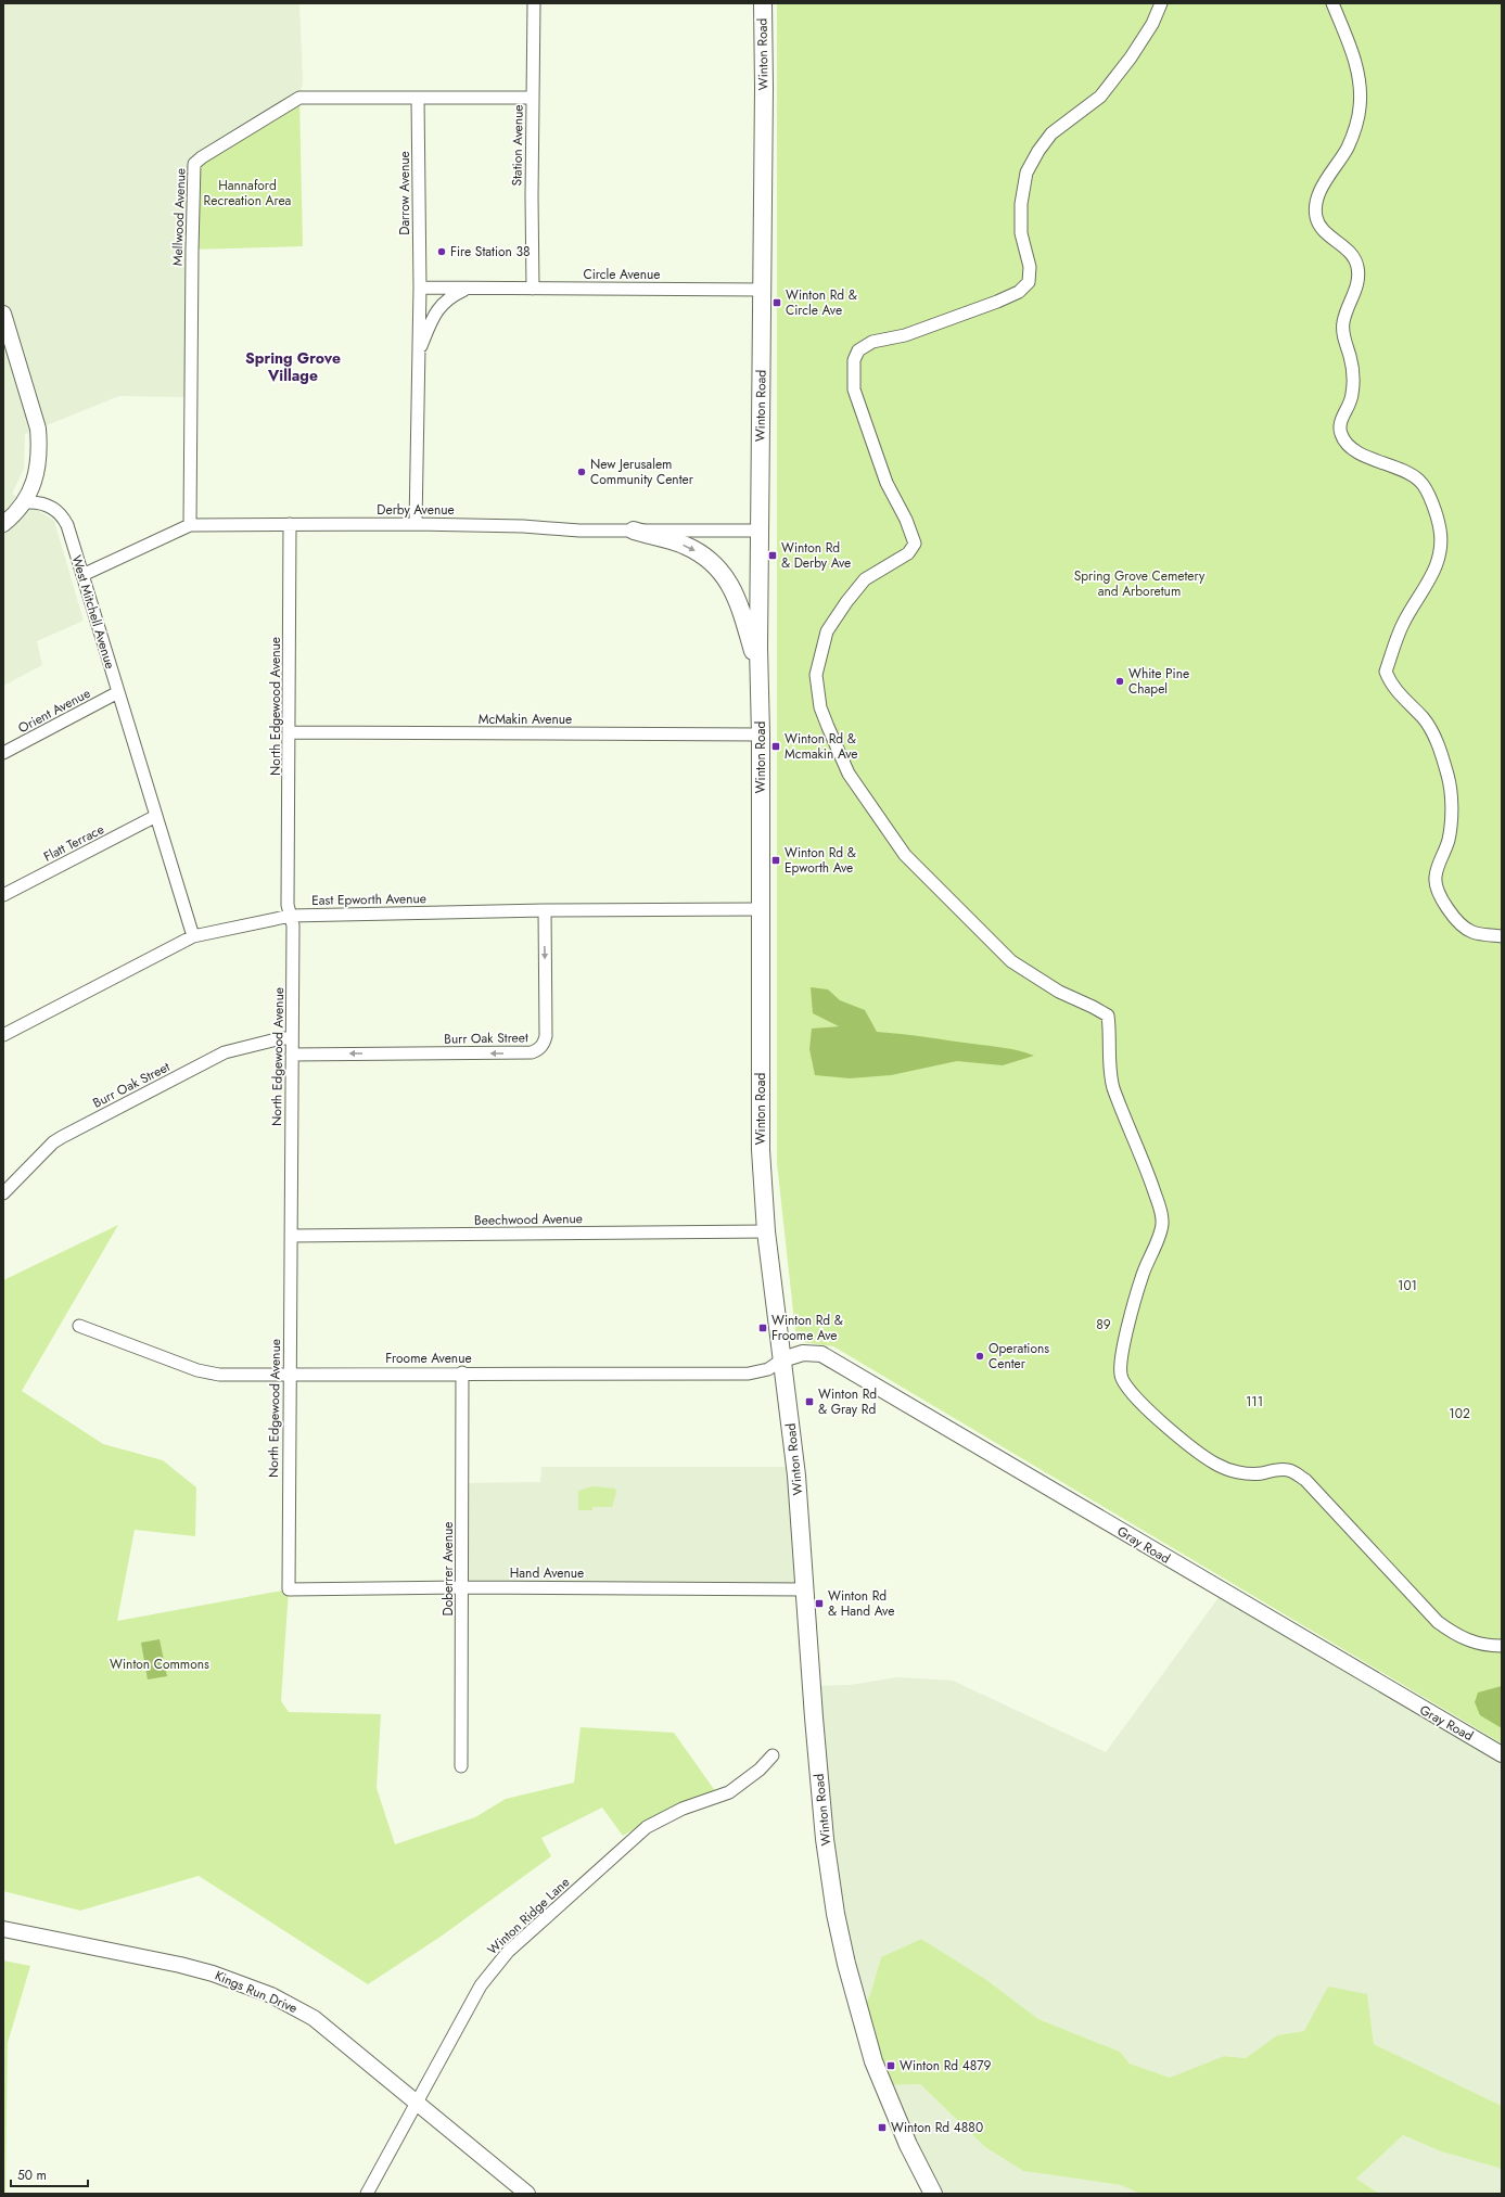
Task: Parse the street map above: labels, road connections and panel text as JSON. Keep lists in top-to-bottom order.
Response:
{
  "streets": {
    "main road": ["Winton Road"],
    "street": [
      "Station Avenue",
      "Darrow Avenue",
      "Mellwood Avenue",
      "Circle Avenue",
      "Derby Avenue",
      "West Mitchell Avenue",
      "North Edgewood Avenue",
      "Orient Avenue",
      "McMakin Avenue",
      "Flatt Terrace",
      "East Epworth Avenue",
      "Burr Oak Street",
      "Beechwood Avenue",
      "Froome Avenue",
      "Gray Road",
      "Doberrer Avenue",
      "Hand Avenue",
      "Winton Ridge Lane",
      "Kings Run Drive"
    ]
  },
  "crossings": [
    ["Winton Road", "Circle Avenue"],
    ["Winton Road", "Derby Avenue"],
    ["Winton Road", "McMakin Avenue"],
    ["Winton Road", "East Epworth Avenue"],
    ["Winton Road", "Beechwood Avenue"],
    ["Winton Road", "Froome Avenue"],
    ["Winton Road", "Gray Road"],
    ["Winton Road", "Hand Avenue"],
    ["Station Avenue", "Mellwood Avenue"],
    ["Station Avenue", "Circle Avenue"],
    ["Darrow Avenue", "Mellwood Avenue"],
    ["Darrow Avenue", "Circle Avenue"],
    ["Mellwood Avenue", "Derby Avenue"],
    ["Circle Avenue", "Derby Avenue"],
    ["Derby Avenue", "West Mitchell Avenue"],
    ["Derby Avenue", "North Edgewood Avenue"],
    ["West Mitchell Avenue", "Orient Avenue"],
    ["West Mitchell Avenue", "Flatt Terrace"],
    ["West Mitchell Avenue", "East Epworth Avenue"],
    ["North Edgewood Avenue", "McMakin Avenue"],
    ["North Edgewood Avenue", "East Epworth Avenue"],
    ["North Edgewood Avenue", "Burr Oak Street"],
    ["North Edgewood Avenue", "Beechwood Avenue"],
    ["North Edgewood Avenue", "Froome Avenue"],
    ["North Edgewood Avenue", "Hand Avenue"],
    ["East Epworth Avenue", "Burr Oak Street"],
    ["Froome Avenue", "Gray Road"],
    ["Froome Avenue", "Doberrer Avenue"],
    ["Doberrer Avenue", "Hand Avenue"],
    ["Winton Ridge Lane", "Kings Run Drive"]
  ],
  "districts": ["Spring Grove Village"],
  "parks": [
    "Hannaford Recreation Area",
    "Spring Grove Cemetery and Arboretum",
    "101",
    "89",
    "111",
    "102",
    "Winton Commons"
  ],
  "places": {
    "other": [
      "Fire Station 38",
      "New Jerusalem Community Center",
      "White Pine Chapel",
      "Operations Center"
    ],
    "transit": [
      "Winton Rd & Circle Ave",
      "Winton Rd & Derby Ave",
      "Winton Rd & Mcmakin Ave",
      "Winton Rd & Epworth Ave",
      "Winton Rd & Froome Ave",
      "Winton Rd & Gray Rd",
      "Winton Rd & Hand Ave",
      "Winton Rd 4879",
      "Winton Rd 4880"
    ]
  },
  "scale_bar": "50 m"
}
